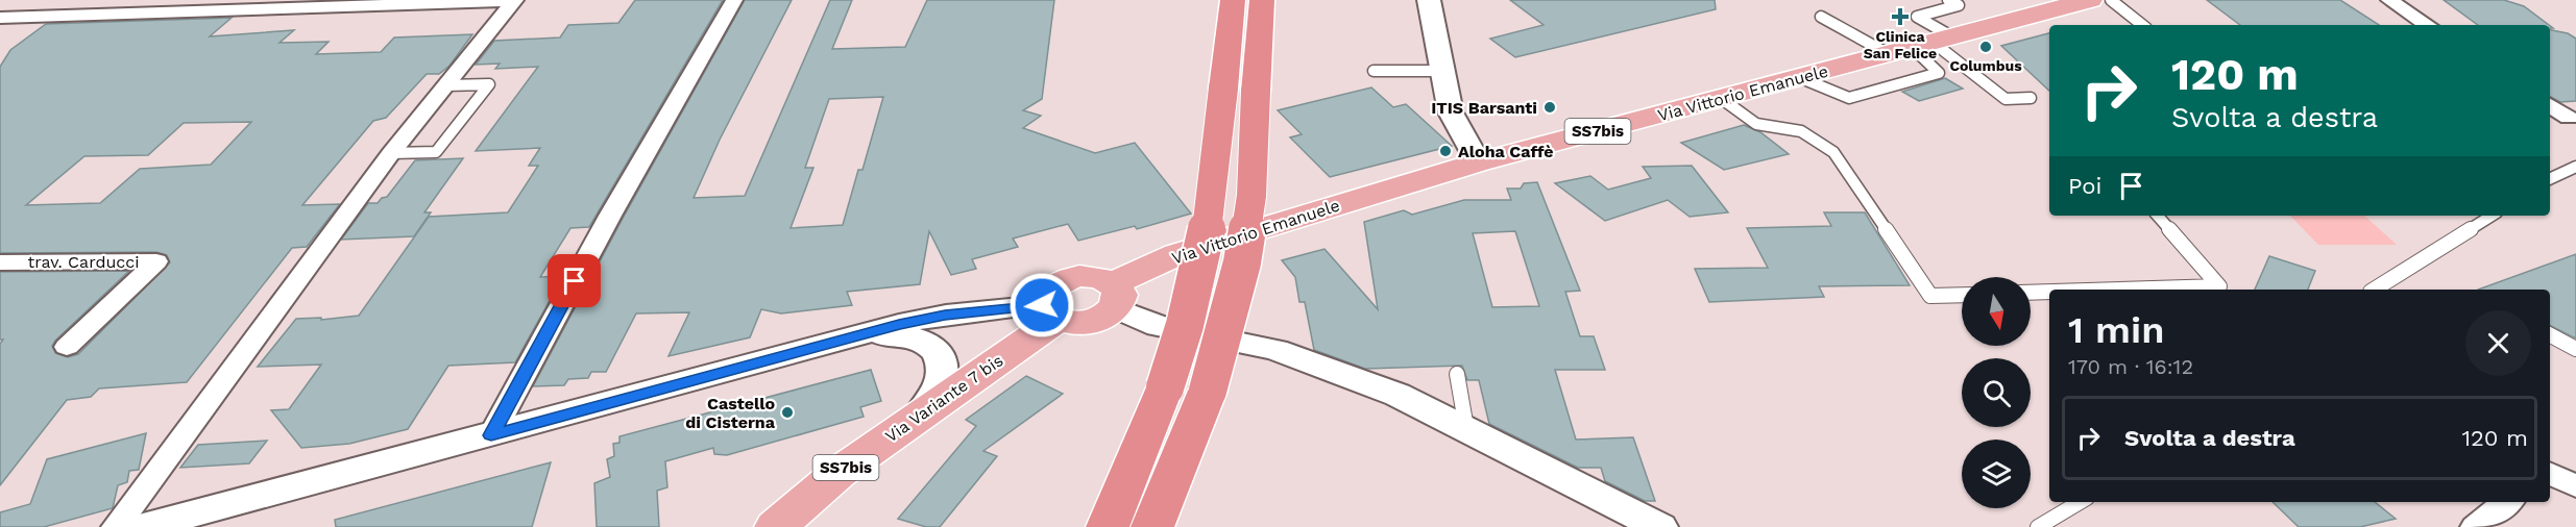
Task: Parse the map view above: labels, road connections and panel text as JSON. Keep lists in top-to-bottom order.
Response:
{
  "streets": {
    "main road": ["Via Vittorio Emanuele", "SS7bis", "Via Variante 7 bis"],
    "street": ["trav. Carducci"]
  },
  "crossings": [
    ["Via Vittorio Emanuele", "Via Variante 7 bis"]
  ],
  "places": {
    "health": ["Clinica San Felice"],
    "other": [
      "Columbus",
      "ITIS Barsanti",
      "Aloha Caffè",
      "Castello di Cisterna"
    ]
  },
  "north": "bottom",
  "page": {
    "turn": ["120 m", "Svolta a destra"],
    "then": "Poi",
    "heading": ["1 min", "170 m · 16:12"],
    "list": [
      {
        "name": "Svolta a destra",
        "value": "120 m"
      }
    ]
  }
}
